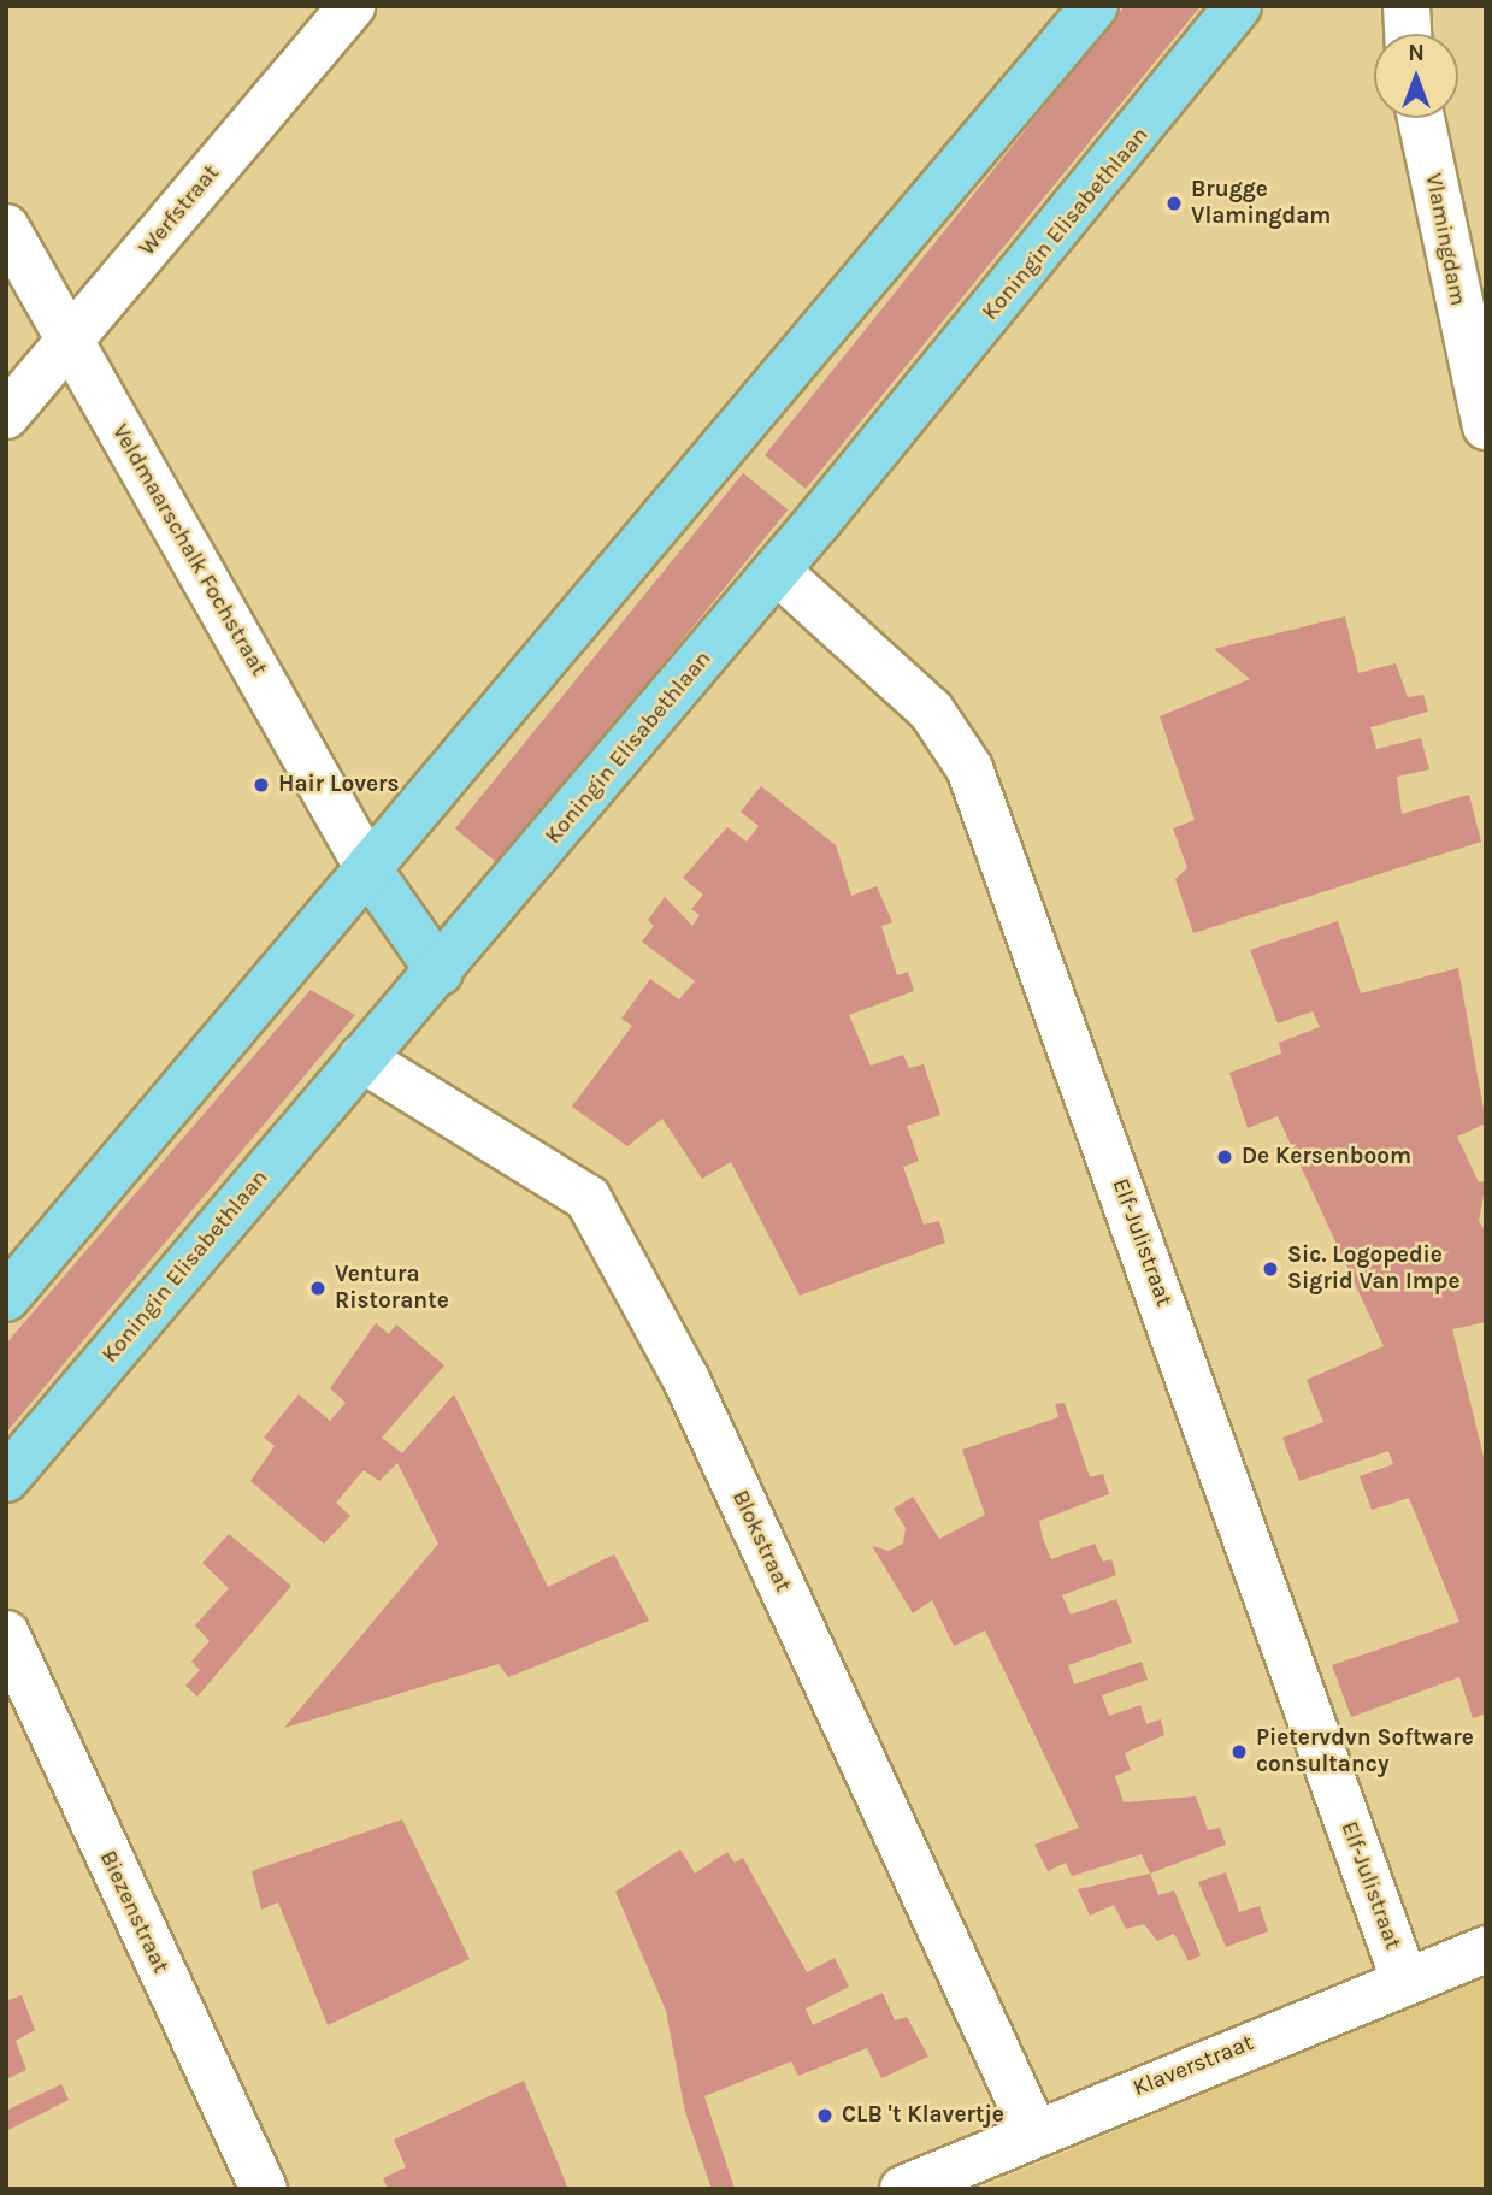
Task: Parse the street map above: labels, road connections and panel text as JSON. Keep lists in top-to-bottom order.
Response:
{
  "streets": {
    "main road": ["Koningin Elisabethlaan"],
    "street": [
      "Werfstraat",
      "Vlamingdam",
      "Veldmaarschalk Fochstraat",
      "Elf-Julistraat",
      "Blokstraat",
      "Biezenstraat",
      "Klaverstraat"
    ]
  },
  "crossings": [
    ["Werfstraat", "Veldmaarschalk Fochstraat"],
    ["Koningin Elisabethlaan", "Elf-Julistraat"],
    ["Koningin Elisabethlaan", "Blokstraat"],
    ["Elf-Julistraat", "Klaverstraat"],
    ["Blokstraat", "Klaverstraat"]
  ],
  "places": [
    "Brugge Vlamingdam",
    "Hair Lovers",
    "De Kersenboom",
    "Sic. Logopedie Sigrid Van Impe",
    "Ventura Ristorante",
    "Pietervdvn Software consultancy",
    "CLB 't Klavertje"
  ],
  "north": "top"
}
